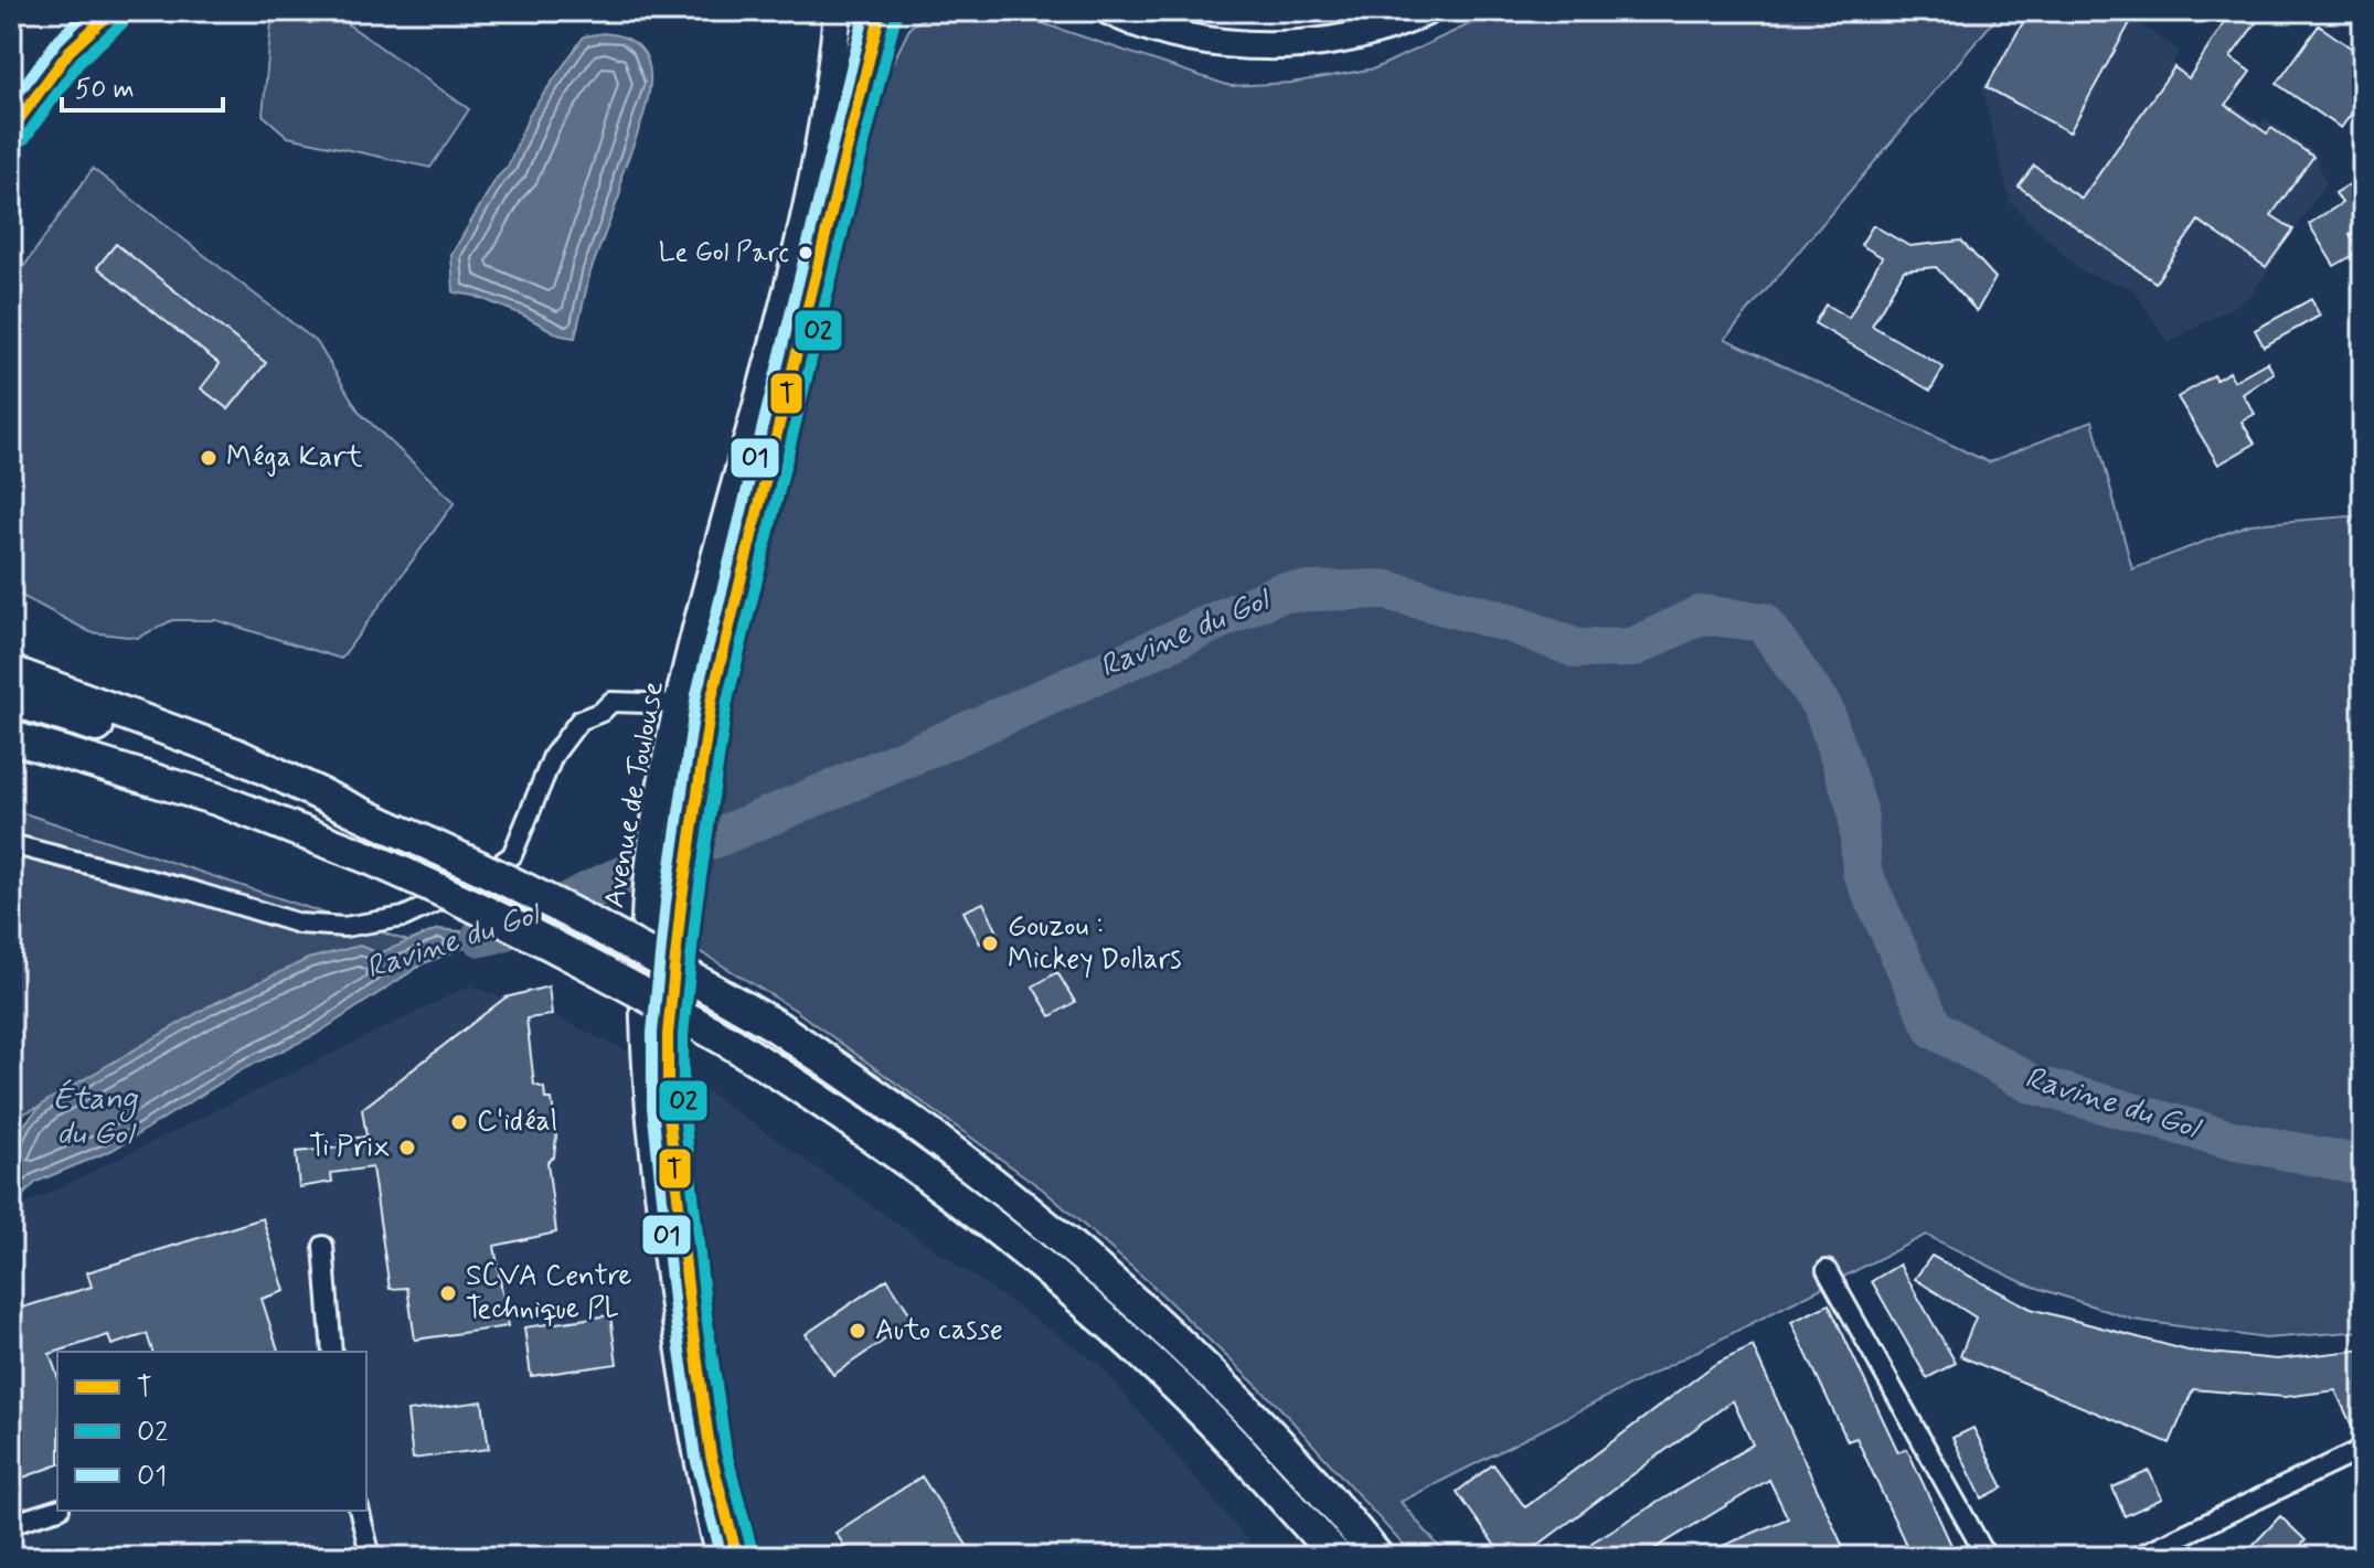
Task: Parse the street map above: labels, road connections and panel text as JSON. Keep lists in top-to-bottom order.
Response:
{
  "streets": {
    "main road": ["Avenue de Toulouse"]
  },
  "water": ["Ravine du Gol", "Étang du Gol"],
  "places": [
    "Le Gol Parc",
    "Méga Kart",
    "Gouzou : Mickey Dollars",
    "C'idéal",
    "Ti Prix",
    "SCVA Centre Technique PL",
    "Auto casse"
  ],
  "lines": ["transit line T", "transit line O1", "transit line O2"],
  "legend": ["T", "O2", "O1"],
  "scale_bar": "50 m"
}
